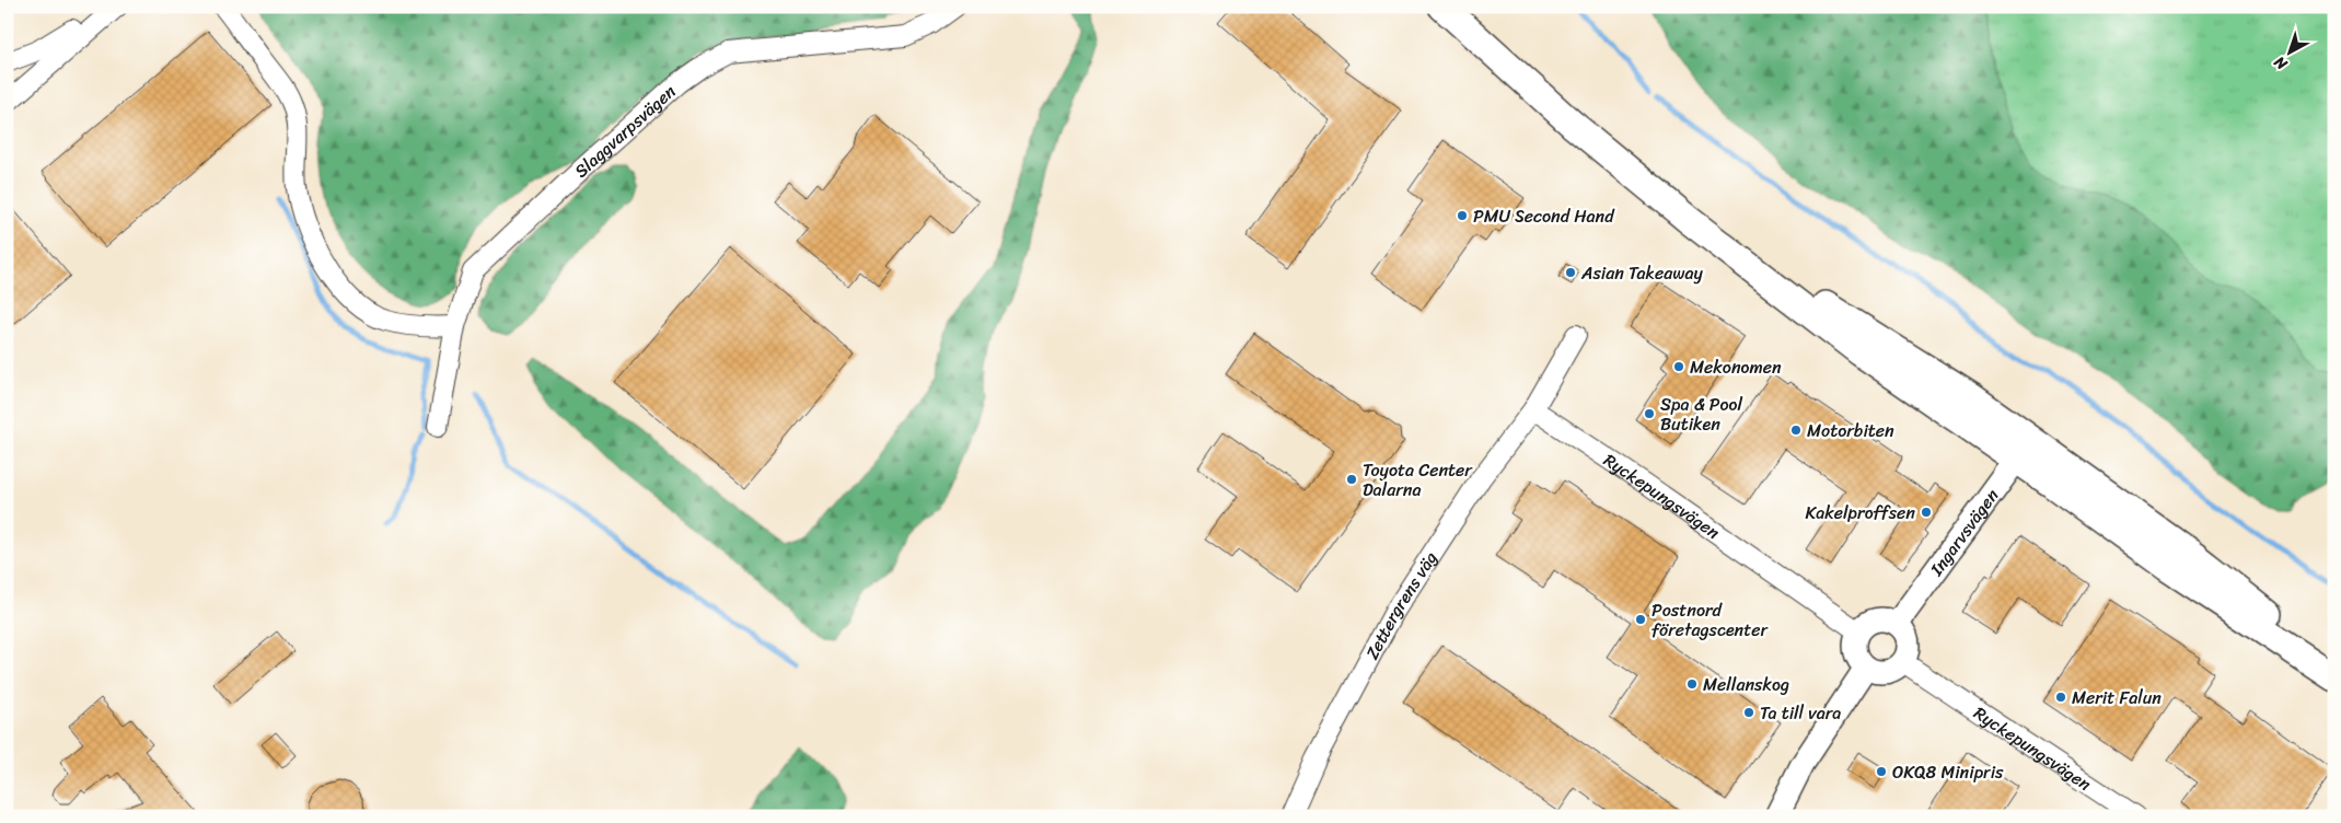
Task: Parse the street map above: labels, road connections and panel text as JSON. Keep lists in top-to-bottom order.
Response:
{
  "streets": {
    "street": [
      "Slaggvarpsvägen",
      "Ryckepungsvägen",
      "Ingarvsvägen",
      "Zettergrens väg"
    ]
  },
  "crossings": [
    ["Ryckepungsvägen", "Ingarvsvägen"],
    ["Ryckepungsvägen", "Zettergrens väg"]
  ],
  "places": [
    "PMU Second Hand",
    "Asian Takeaway",
    "Mekonomen",
    "Spa & Pool Butiken",
    "Motorbiten",
    "Toyota Center Dalarna",
    "Kakelproffsen",
    "Postnord företagscenter",
    "Mellanskog",
    "Merit Falun",
    "Ta till vara",
    "OKQ8 Minipris"
  ],
  "north": "bottom left"
}
